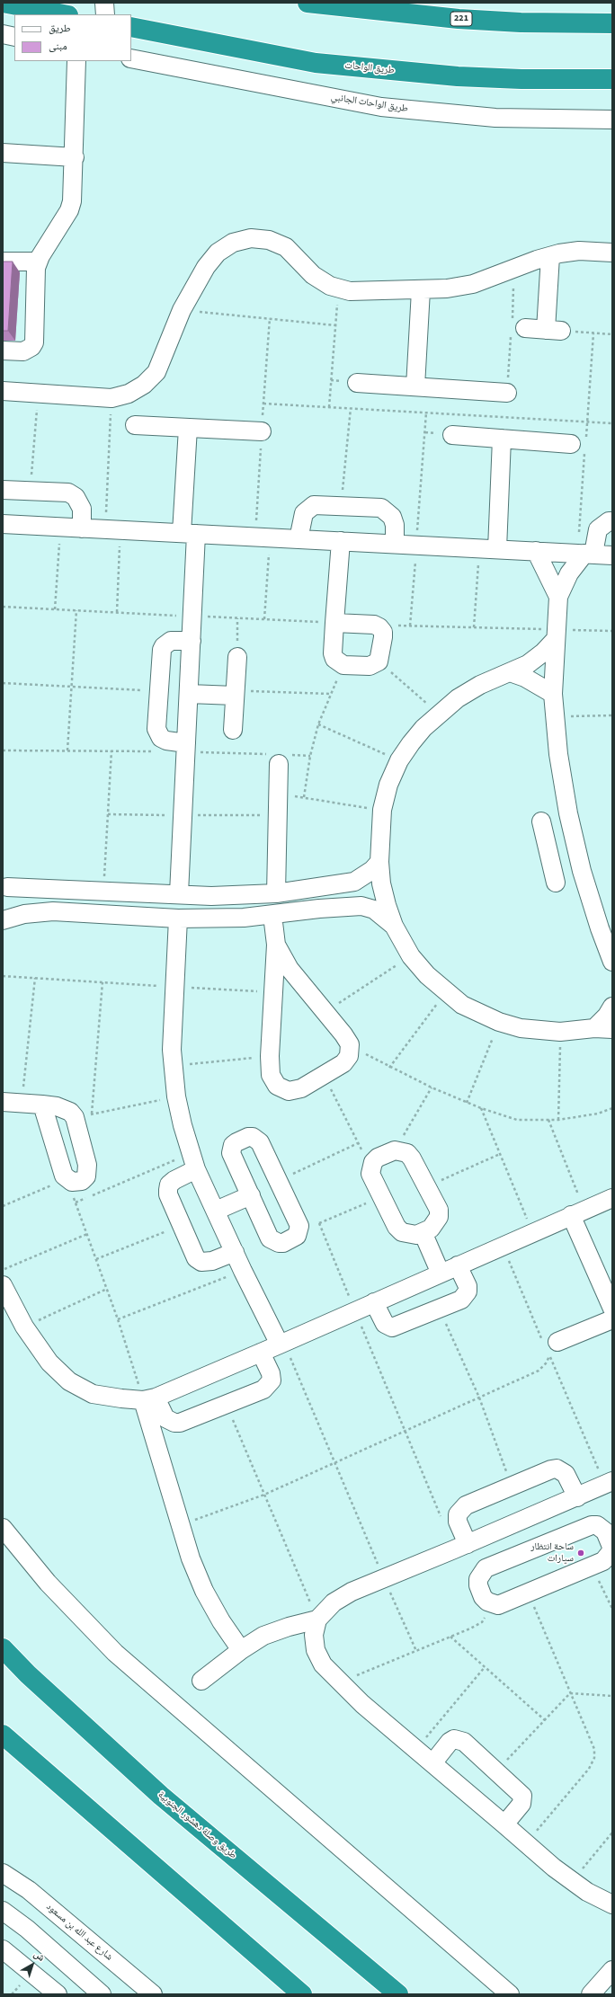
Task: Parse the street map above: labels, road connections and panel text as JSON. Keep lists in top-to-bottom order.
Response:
{
  "streets": {
    "highway": ["221", "طريق الواحات", "طريق وصلة دهشور الجنوبية"],
    "street": ["طريق الواحات الجانبي", "شارع عبد الله بن مسعود"]
  },
  "places": ["ساحة انتظار سيارات"],
  "legend": ["طريق", "مبنى"],
  "north": "top right"
}
